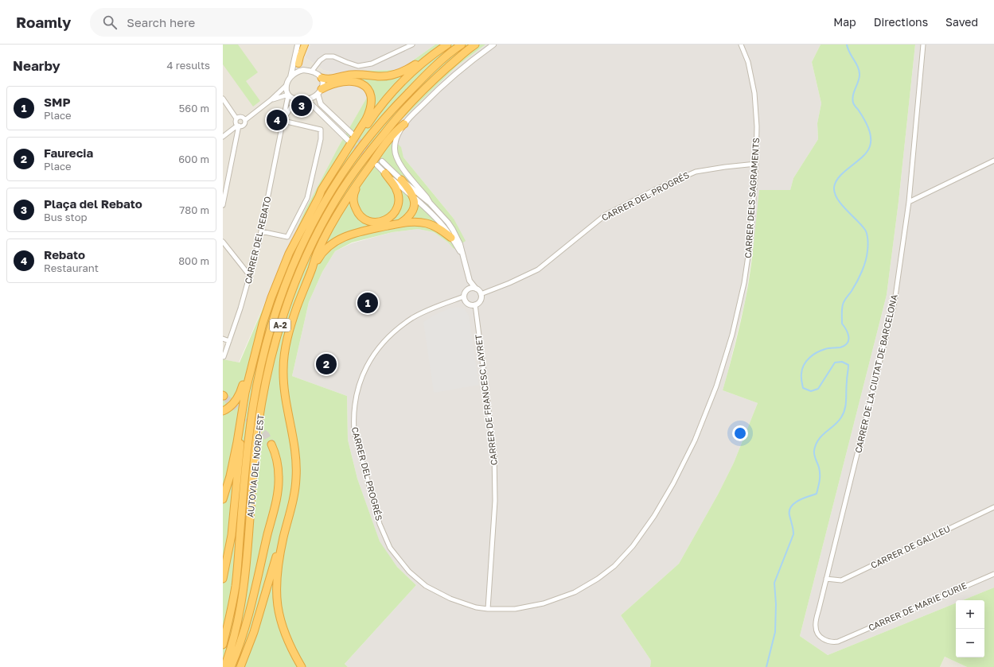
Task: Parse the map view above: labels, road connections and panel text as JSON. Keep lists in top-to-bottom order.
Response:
{
  "streets": {
    "highway": ["A-2", "AUTOVIA DEL NORD-EST"],
    "street": [
      "CARRER DEL PROGRÉS",
      "CARRER DELS SAGRAMENTS",
      "CARRER DEL REBATO",
      "CARRER DE LA CIUTAT DE BARCELONA",
      "CARRER DE FRANCESC LAYRET",
      "CARRER DE GALILEU",
      "CARRER DE MARIE CURIE"
    ]
  },
  "crossings": [
    ["CARRER DEL PROGRÉS", "CARRER DELS SAGRAMENTS"],
    ["CARRER DEL PROGRÉS", "CARRER DE FRANCESC LAYRET"],
    ["CARRER DELS SAGRAMENTS", "CARRER DE FRANCESC LAYRET"],
    ["CARRER DE LA CIUTAT DE BARCELONA", "CARRER DE GALILEU"],
    ["CARRER DE LA CIUTAT DE BARCELONA", "CARRER DE MARIE CURIE"]
  ],
  "page": {
    "header": "Roamly",
    "search": "Search here",
    "nav": ["Map", "Directions", "Saved"],
    "heading": ["Nearby", "4 results"],
    "list": [
      {
        "mark": "1",
        "name": "SMP",
        "note": "Place",
        "value": "560 m"
      },
      {
        "mark": "2",
        "name": "Faurecia",
        "note": "Place",
        "value": "600 m"
      },
      {
        "mark": "3",
        "name": "Plaça del Rebato",
        "note": "Bus stop",
        "value": "780 m"
      },
      {
        "mark": "4",
        "name": "Rebato",
        "note": "Restaurant",
        "value": "800 m"
      }
    ],
    "pins": [
      "3",
      "4",
      "1",
      "2"
    ],
    "map_buttons": ["+", "−"]
  }
}
